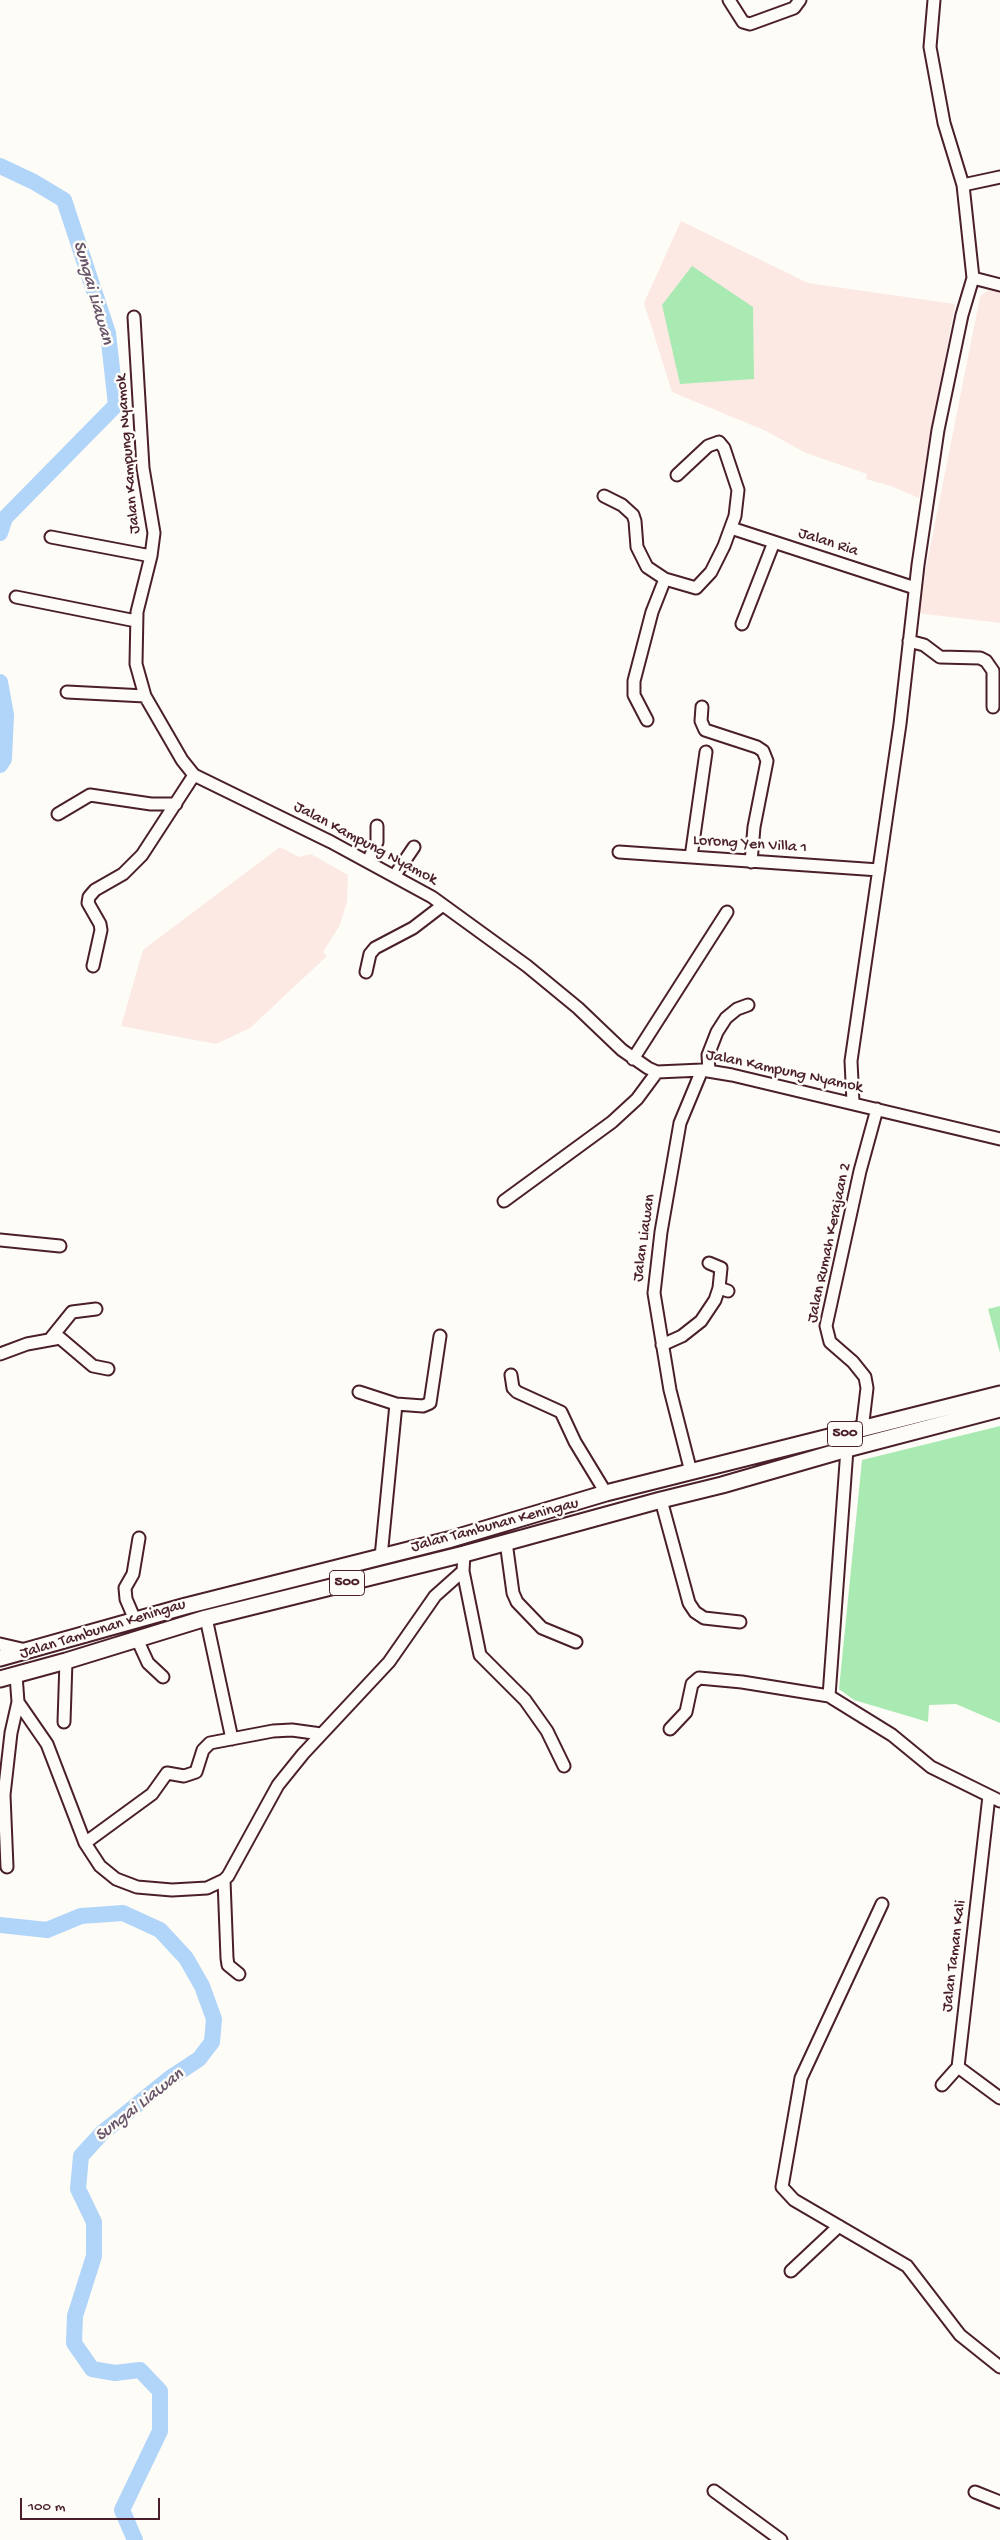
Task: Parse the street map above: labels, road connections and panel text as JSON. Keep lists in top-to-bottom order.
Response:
{
  "streets": {
    "main road": ["500", "Jalan Tambunan Keningau"],
    "street": [
      "Jalan Kampung Nyamok",
      "Jalan Ria",
      "Lorong Yen Villa 1",
      "Jalan Liawan",
      "Jalan Rumah Kerajaan 2",
      "Jalan Taman Kali"
    ]
  },
  "crossings": [
    ["Jalan Kampung Nyamok", "Jalan Liawan"],
    ["Jalan Kampung Nyamok", "Jalan Rumah Kerajaan 2"],
    ["Jalan Liawan", "Jalan Tambunan Keningau"],
    ["Jalan Rumah Kerajaan 2", "Jalan Tambunan Keningau"]
  ],
  "water": ["Sungai Liawan"],
  "scale_bar": "100 m"
}
